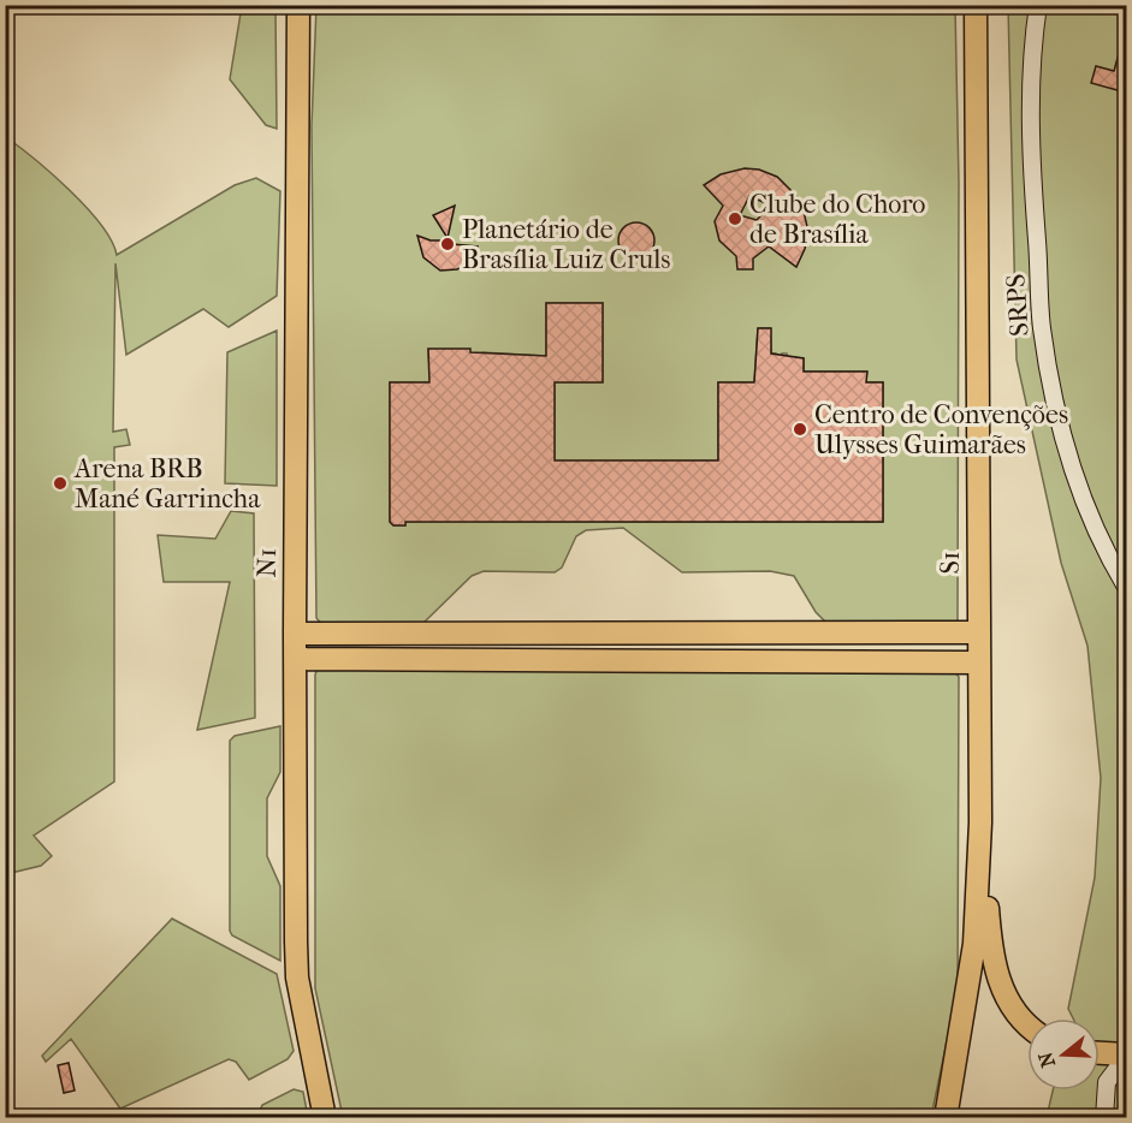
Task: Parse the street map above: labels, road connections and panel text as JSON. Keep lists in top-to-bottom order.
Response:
{
  "streets": {
    "highway": ["N1", "S1"],
    "main road": ["SRPS"]
  },
  "places": [
    "Clube do Choro de Brasília",
    "Planetário de Brasília Luiz Cruls",
    "Centro de Convenções Ulysses Guimarães",
    "Arena BRB Mané Garrincha"
  ],
  "north": "left"
}
